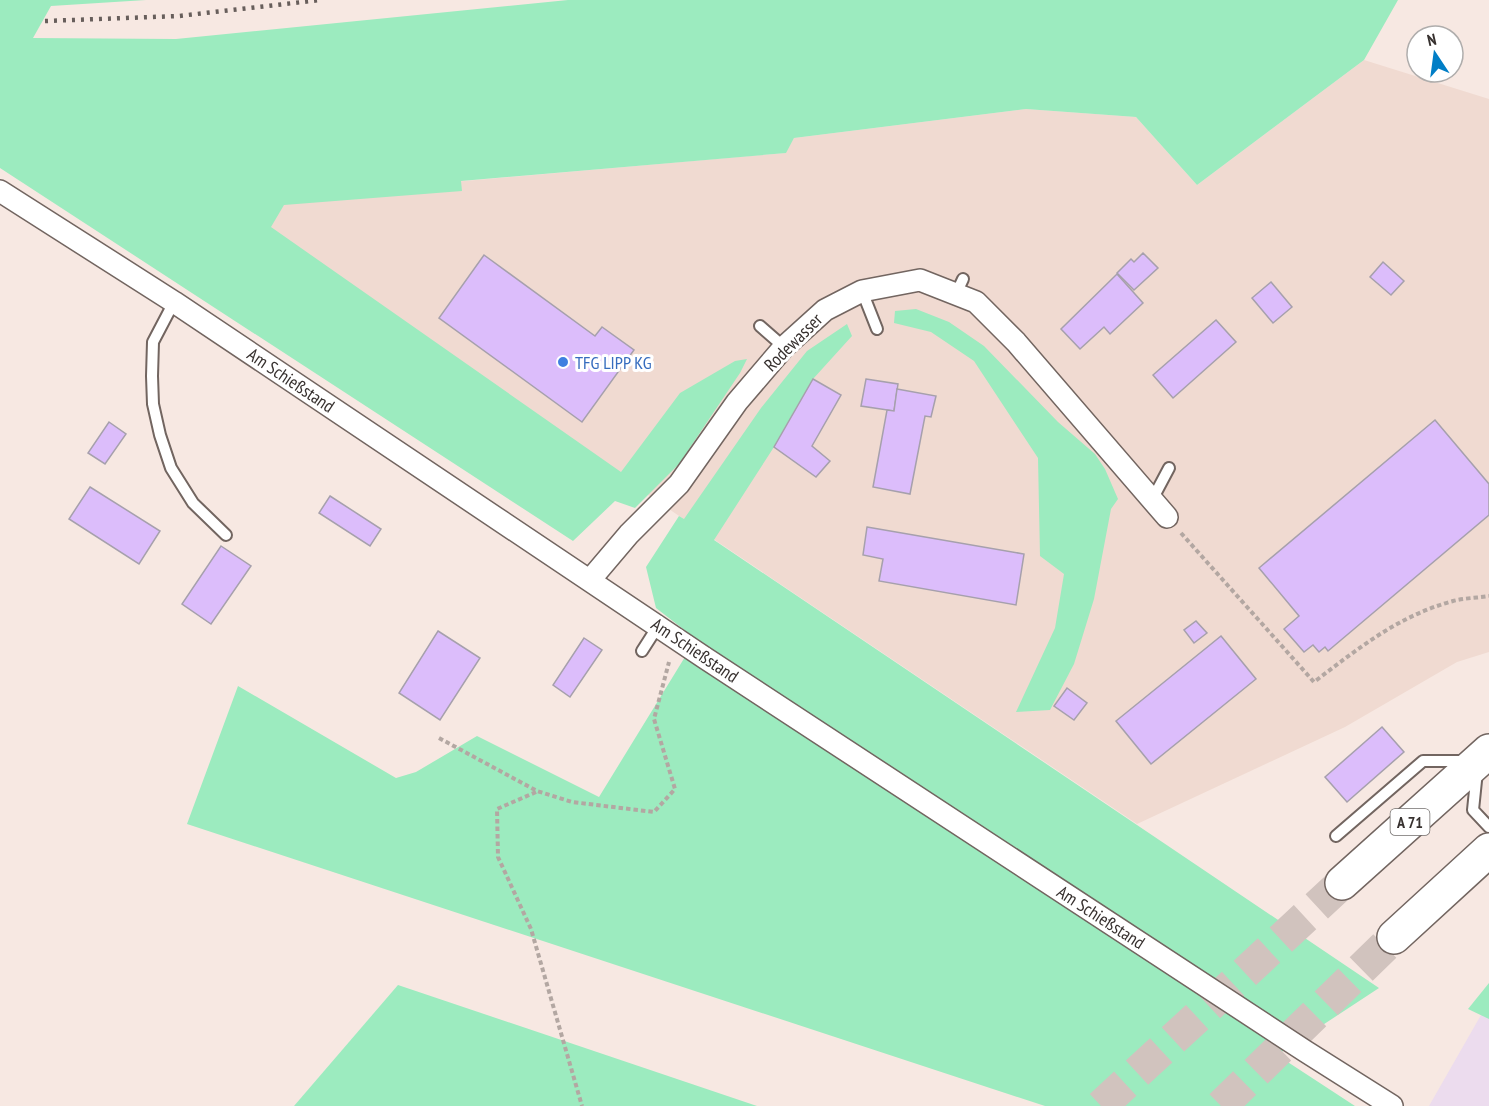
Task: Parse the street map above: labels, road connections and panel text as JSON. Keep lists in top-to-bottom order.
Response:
{
  "streets": {
    "highway": ["A 71"],
    "street": ["Rodewasser", "Am Schießstand"]
  },
  "crossings": [
    ["Rodewasser", "Am Schießstand"]
  ],
  "places": ["TFG LIPP KG"],
  "north": "top"
}
